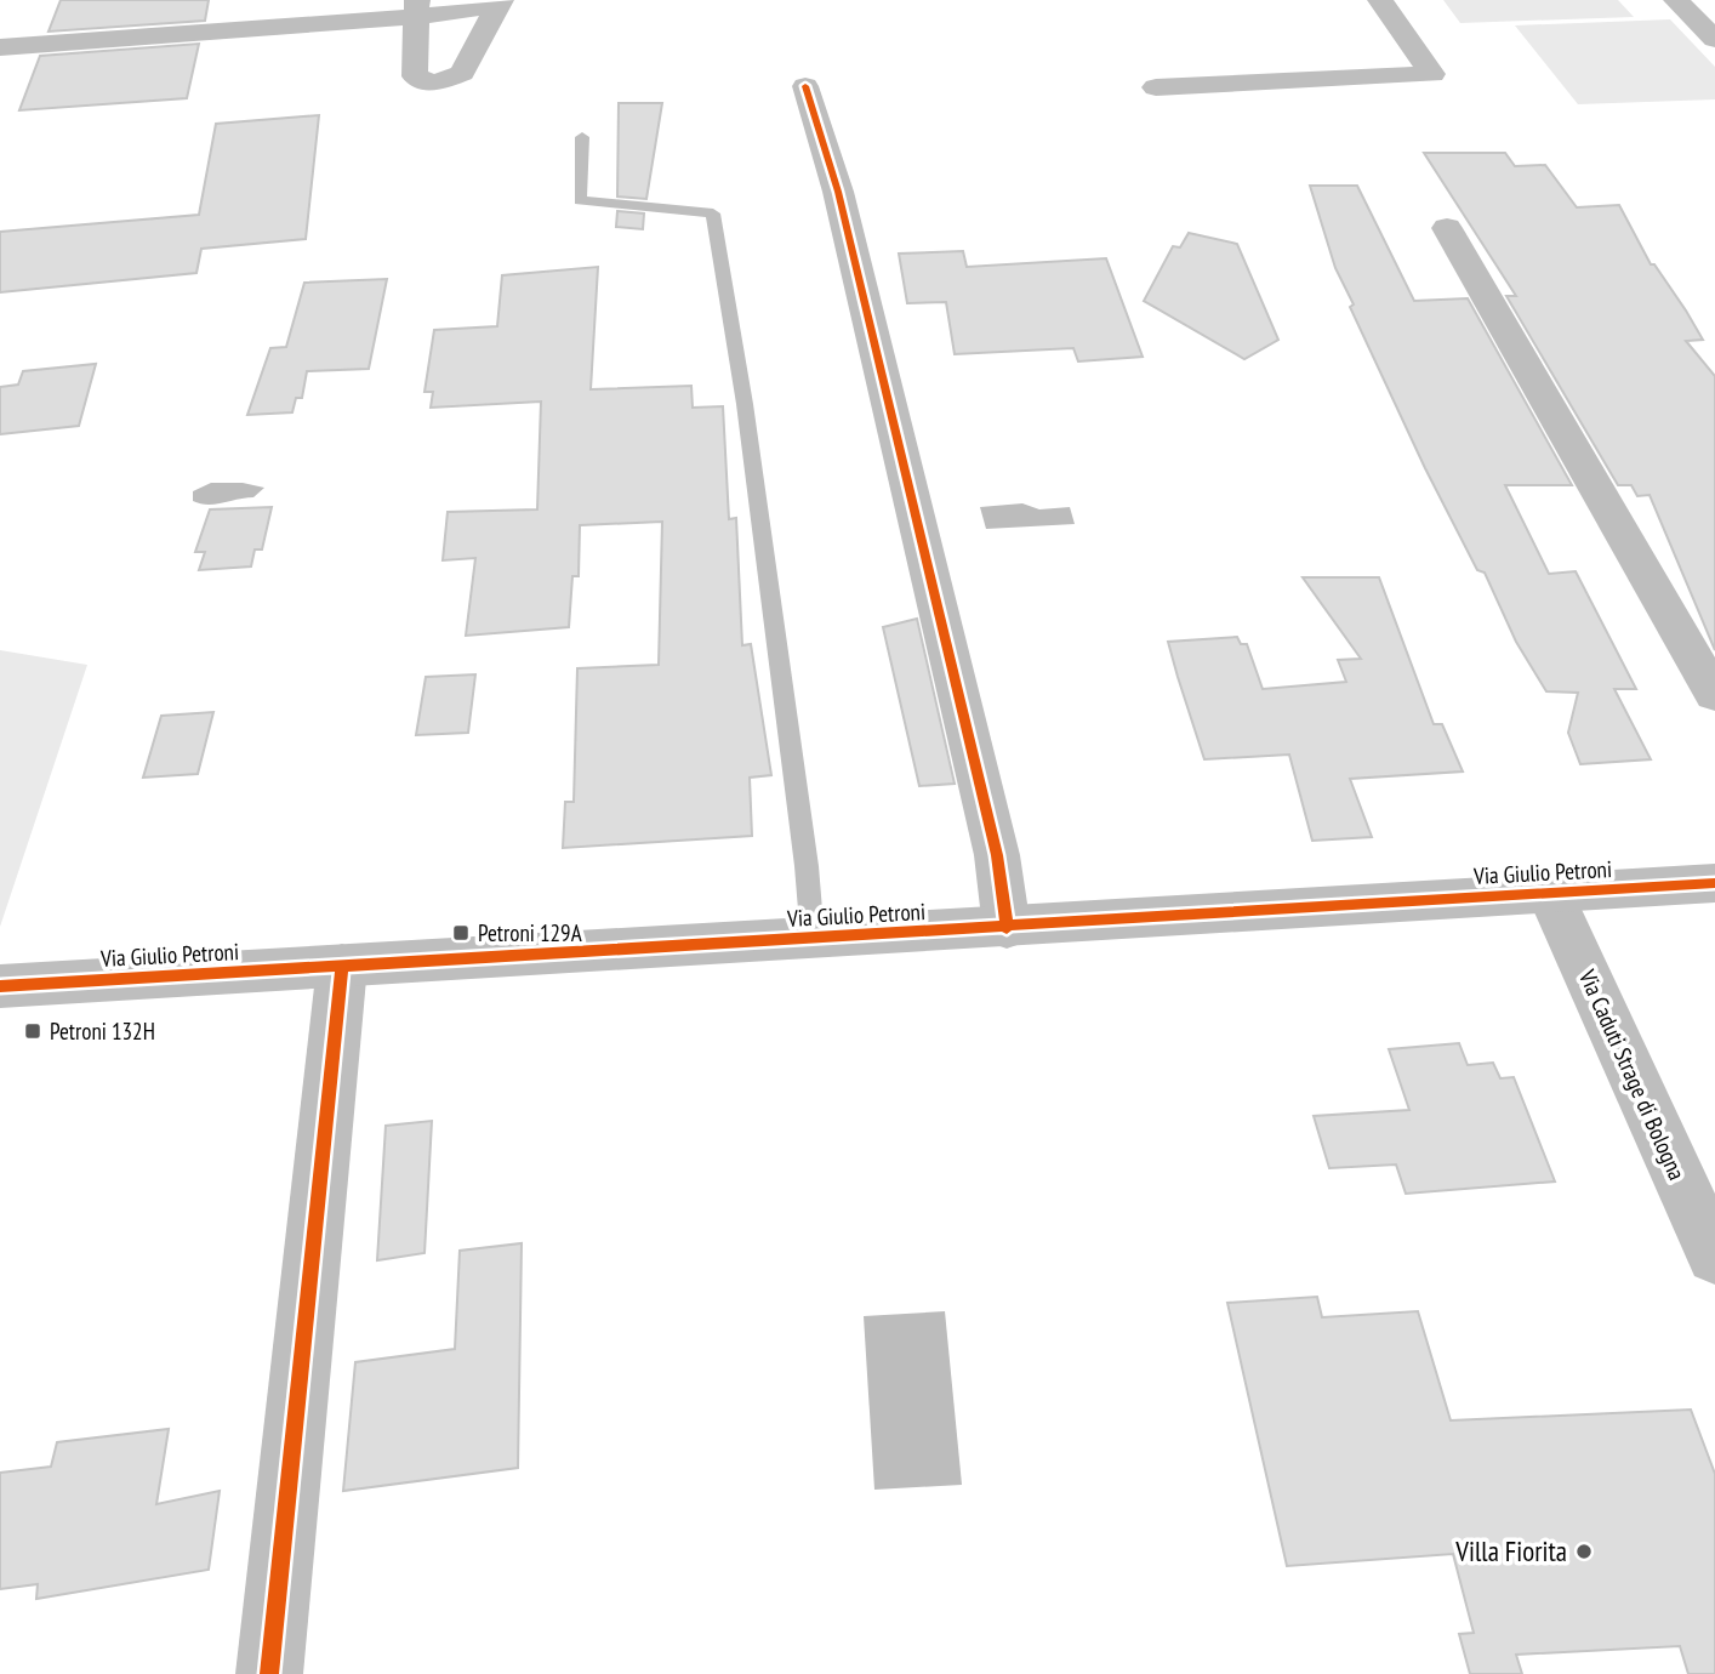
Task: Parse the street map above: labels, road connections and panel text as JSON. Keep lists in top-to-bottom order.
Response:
{
  "streets": {
    "street": ["Via Giulio Petroni", "Via Caduti Strage di Bologna"]
  },
  "crossings": [
    ["Via Giulio Petroni", "Via Caduti Strage di Bologna"]
  ],
  "places": {
    "transit": ["Petroni 129A", "Petroni 132H"],
    "other": ["Villa Fiorita"]
  }
}
